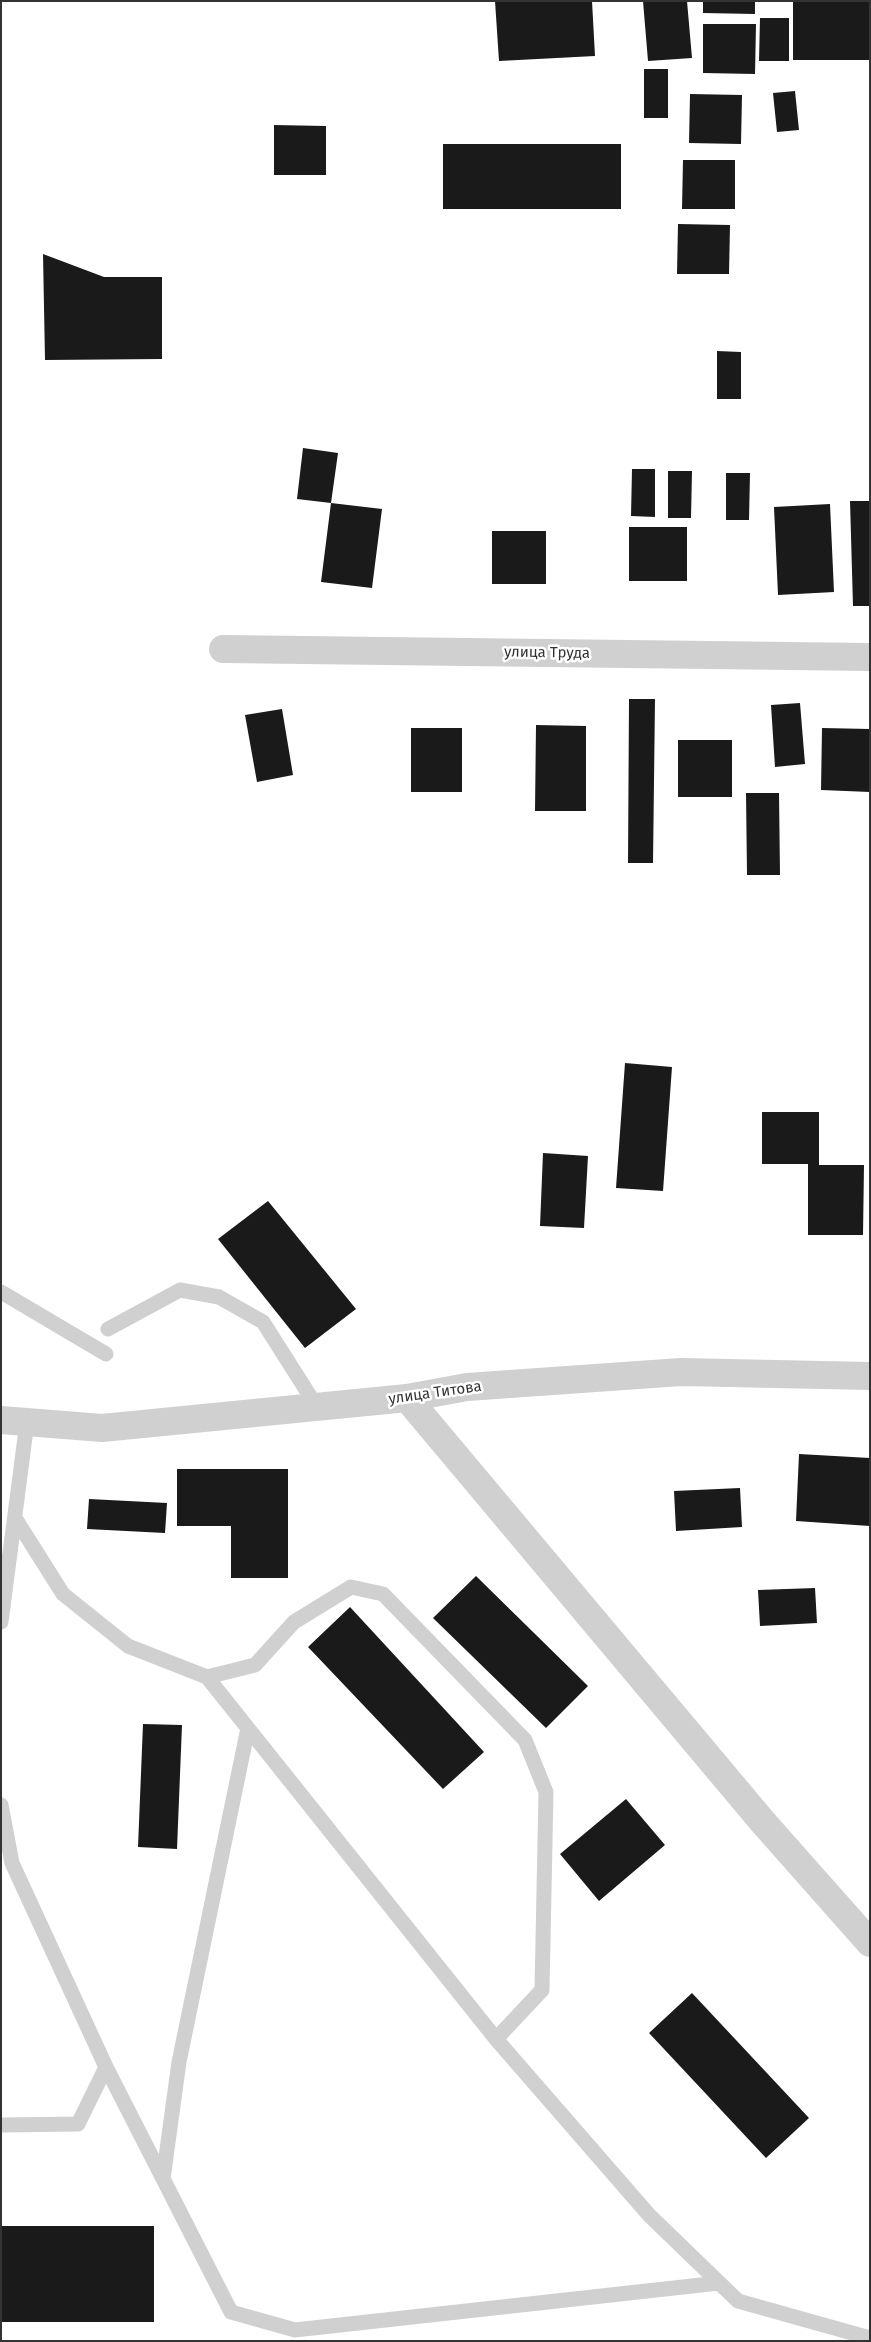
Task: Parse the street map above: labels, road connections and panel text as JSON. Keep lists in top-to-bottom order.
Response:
{
  "streets": {
    "street": ["улица Труда", "улица Титова"]
  }
}
